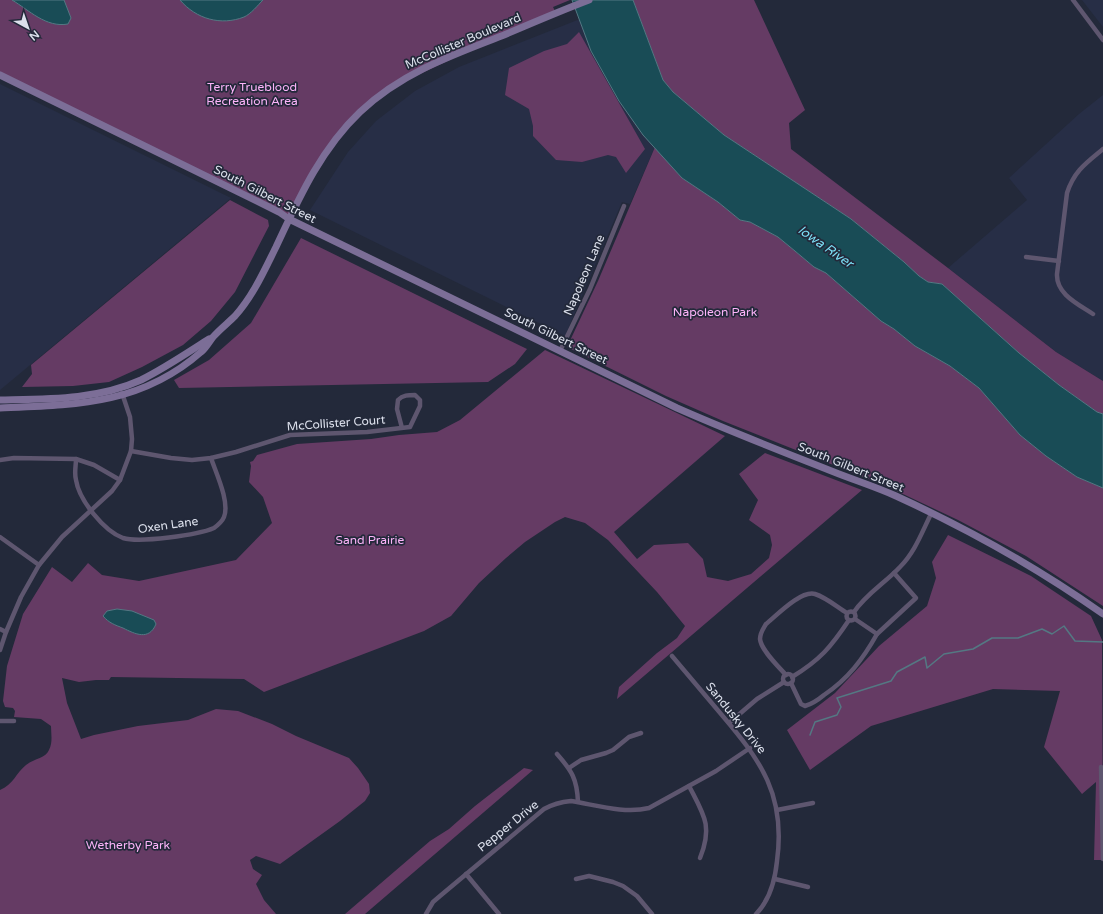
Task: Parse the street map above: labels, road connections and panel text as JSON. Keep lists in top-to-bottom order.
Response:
{
  "streets": {
    "main road": ["McCollister Boulevard", "South Gilbert Street"],
    "street": [
      "Napoleon Lane",
      "McCollister Court",
      "Oxen Lane",
      "Sandusky Drive",
      "Pepper Drive"
    ]
  },
  "crossings": [
    ["McCollister Boulevard", "South Gilbert Street"],
    ["South Gilbert Street", "Napoleon Lane"],
    ["McCollister Court", "Oxen Lane"],
    ["Sandusky Drive", "Pepper Drive"]
  ],
  "water": ["Iowa River"],
  "parks": [
    "Terry Trueblood Recreation Area",
    "Napoleon Park",
    "Sand Prairie",
    "Wetherby Park"
  ],
  "north": "bottom right"
}
